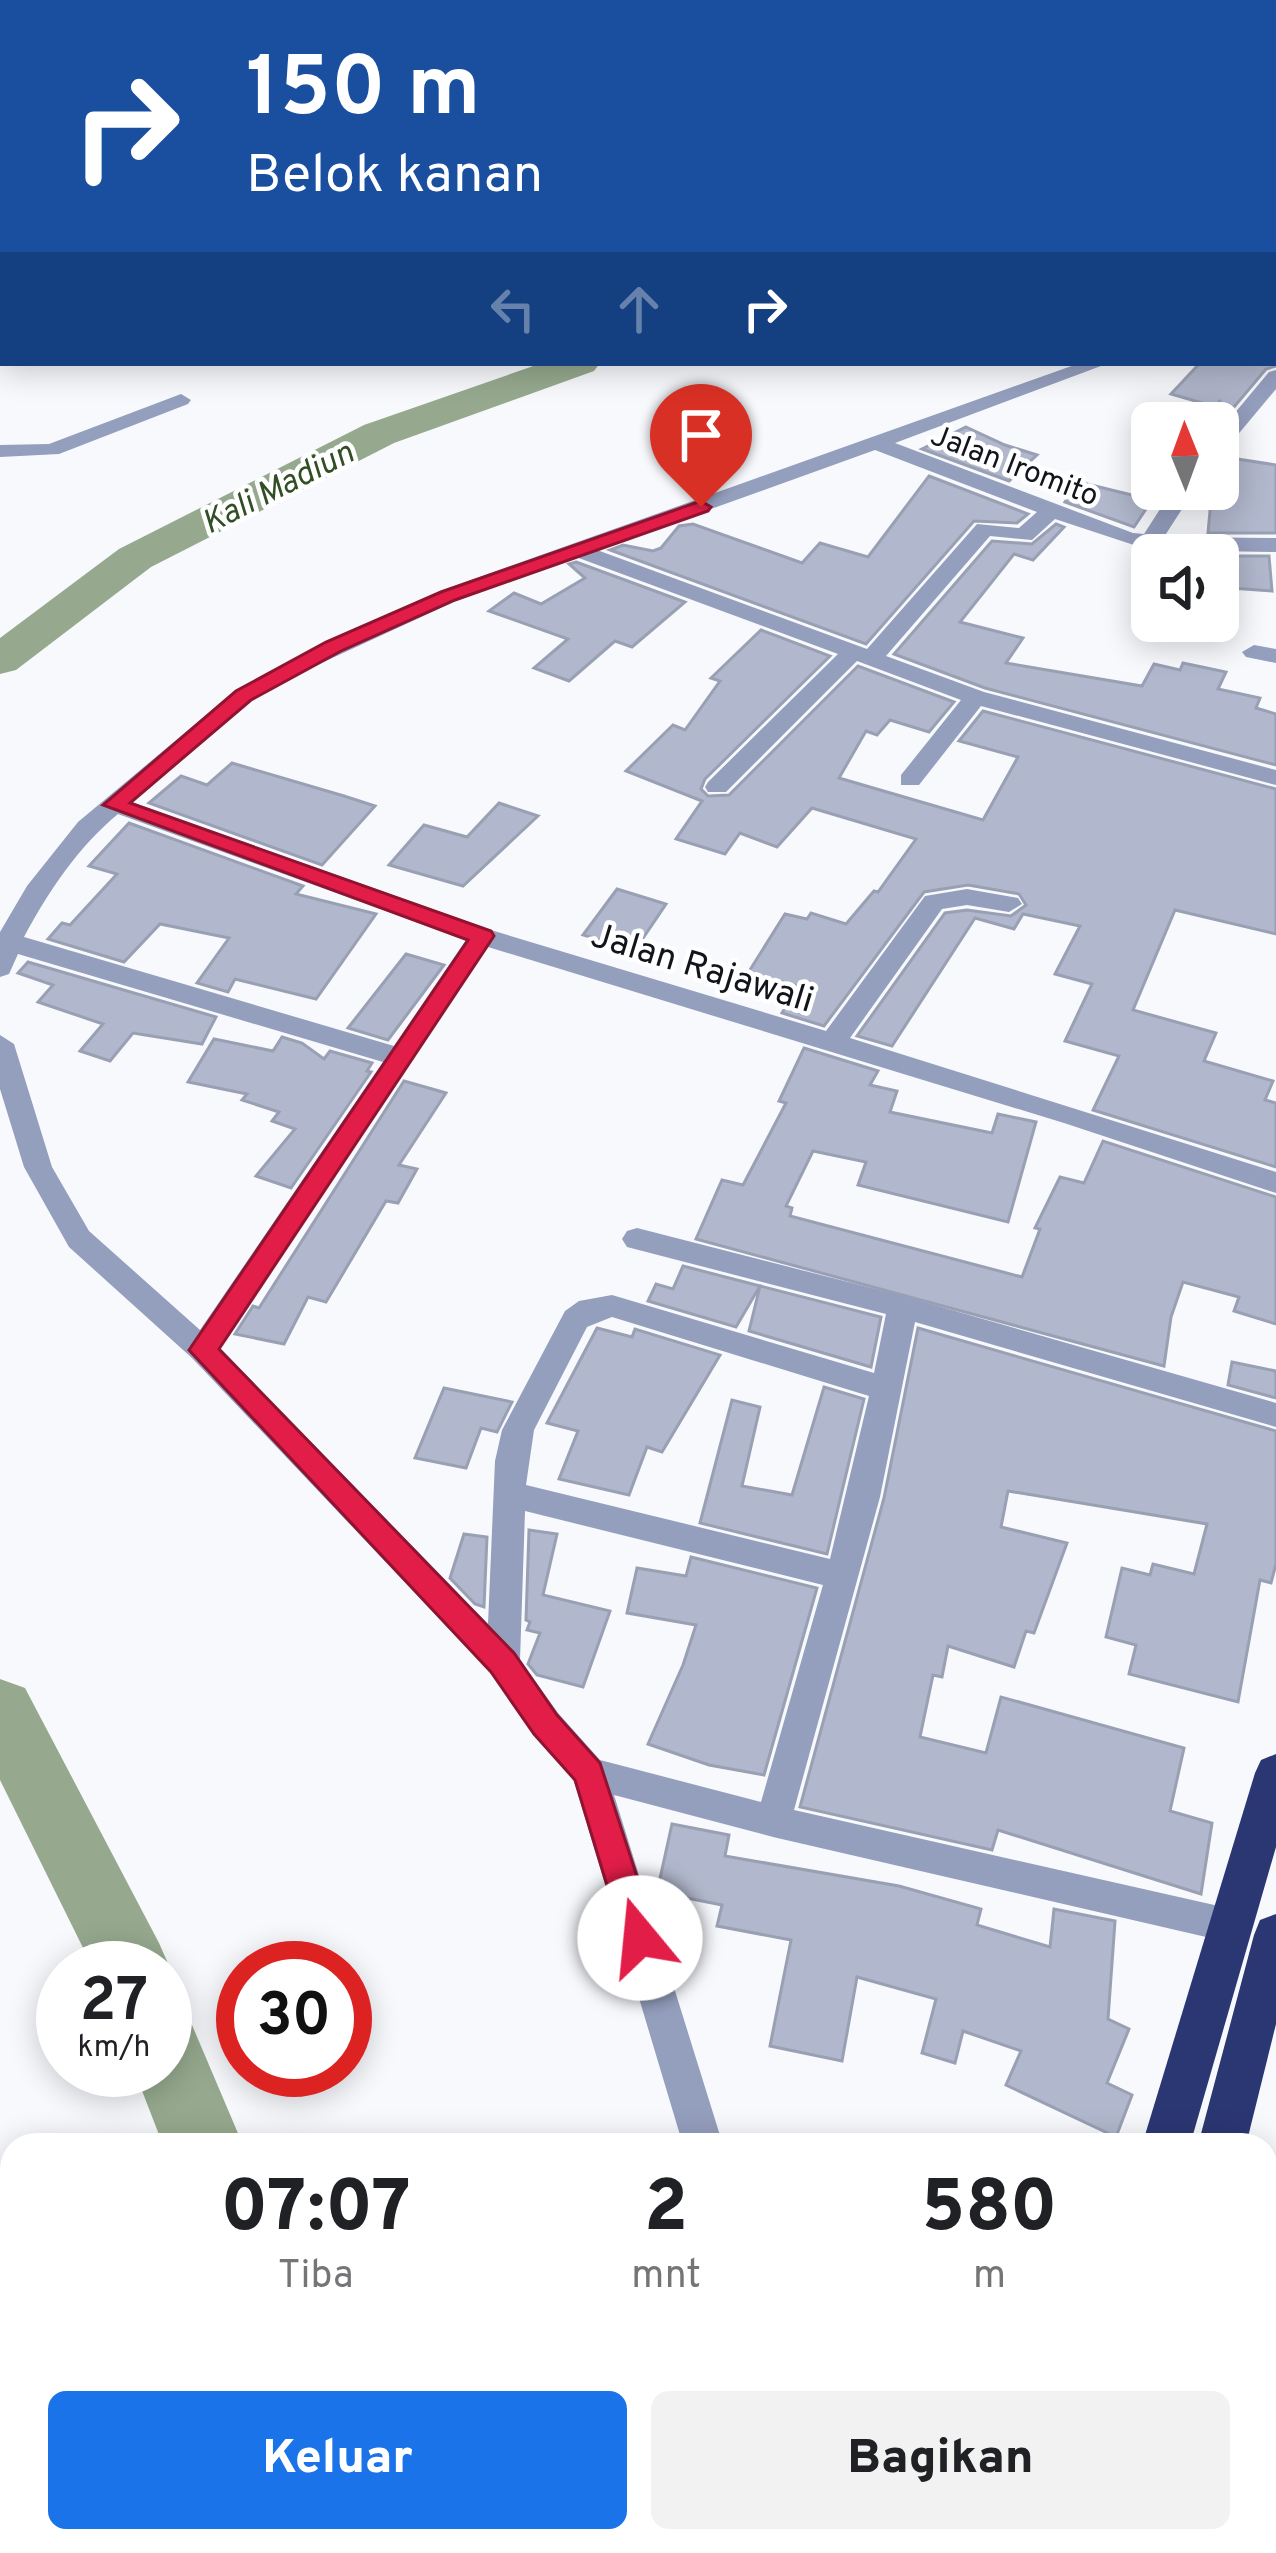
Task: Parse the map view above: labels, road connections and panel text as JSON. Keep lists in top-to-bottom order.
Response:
{
  "streets": {
    "street": ["Jalan Iromito", "Jalan Rajawali"]
  },
  "water": ["Kali Madiun"],
  "north": "top",
  "page": {
    "turn": ["150 m", "Belok kanan"],
    "speed": "27 km/h",
    "limit": "30",
    "eta": [
      "07:07",
      "Tiba",
      "2",
      "mnt",
      "580",
      "m"
    ],
    "buttons": ["Keluar", "Bagikan"]
  }
}
